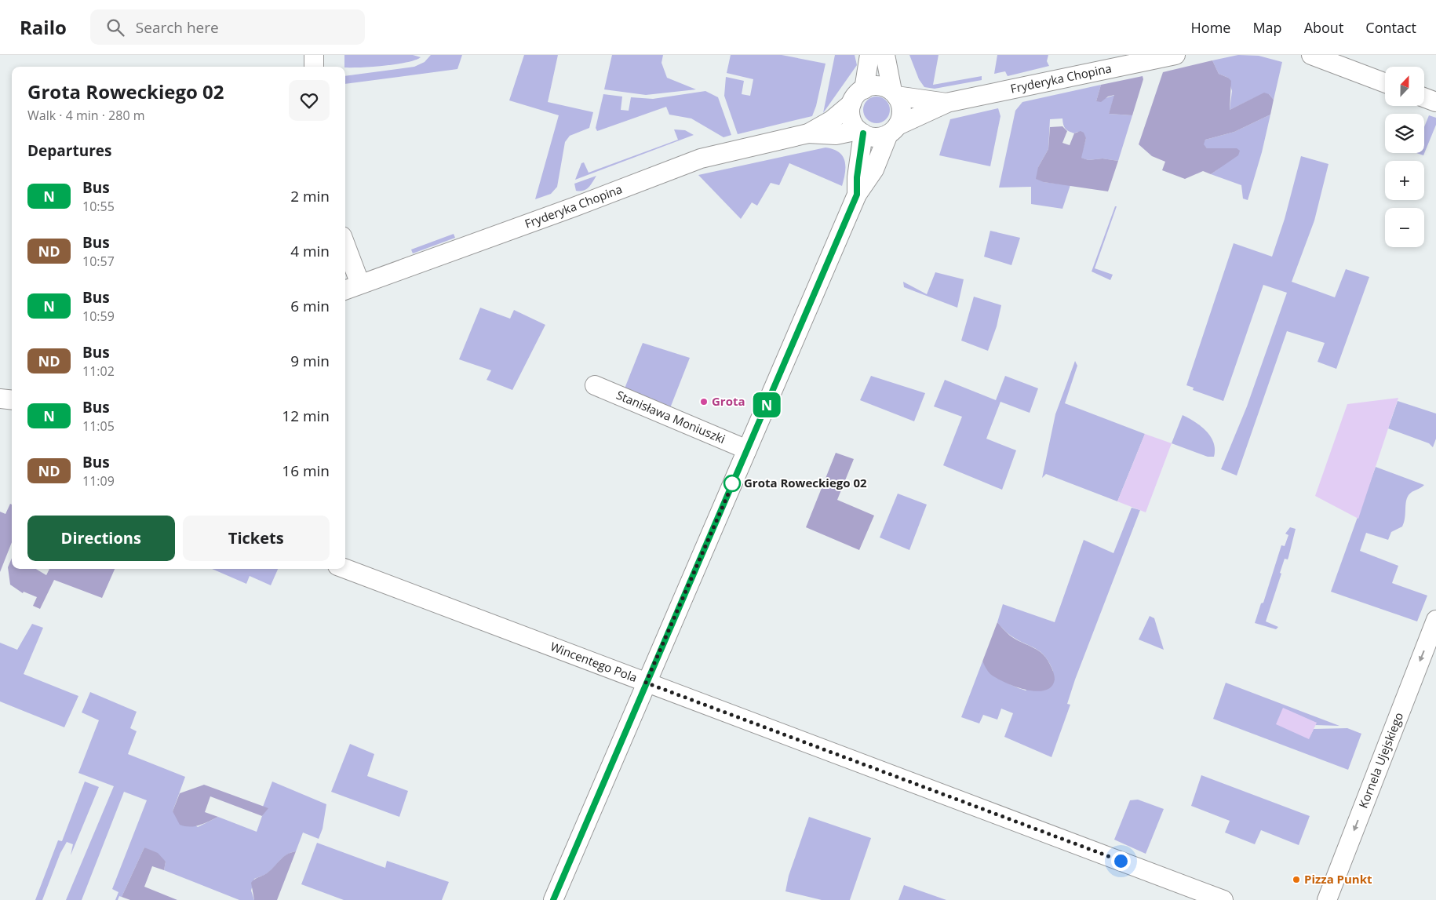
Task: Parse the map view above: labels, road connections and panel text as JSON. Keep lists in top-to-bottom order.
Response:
{
  "streets": {
    "street": [
      "Fryderyka Chopina",
      "Stanisława Moniuszki",
      "Wincentego Pola",
      "Kornela Ujejskiego"
    ]
  },
  "one_way": ["Kornela Ujejskiego"],
  "places": ["Grota", "Grota Roweckiego 02", "Pizza Punkt"],
  "lines": ["bus line N"],
  "north": "top",
  "page": {
    "header": "Railo",
    "search": "Search here",
    "nav": [
      "Home",
      "Map",
      "About",
      "Contact"
    ],
    "on_map": "N",
    "map_buttons": ["+", "−"],
    "heading": [
      ["Grota Roweckiego 02", "Walk · 4 min · 280 m"],
      "Departures"
    ],
    "list": [
      {
        "mark": "N",
        "name": "Bus",
        "note": "10:55",
        "value": "2 min"
      },
      {
        "mark": "ND",
        "name": "Bus",
        "note": "10:57",
        "value": "4 min"
      },
      {
        "mark": "N",
        "name": "Bus",
        "note": "10:59",
        "value": "6 min"
      },
      {
        "mark": "ND",
        "name": "Bus",
        "note": "11:02",
        "value": "9 min"
      },
      {
        "mark": "N",
        "name": "Bus",
        "note": "11:05",
        "value": "12 min"
      },
      {
        "mark": "ND",
        "name": "Bus",
        "note": "11:09",
        "value": "16 min"
      }
    ],
    "buttons": ["Directions", "Tickets"]
  }
}
